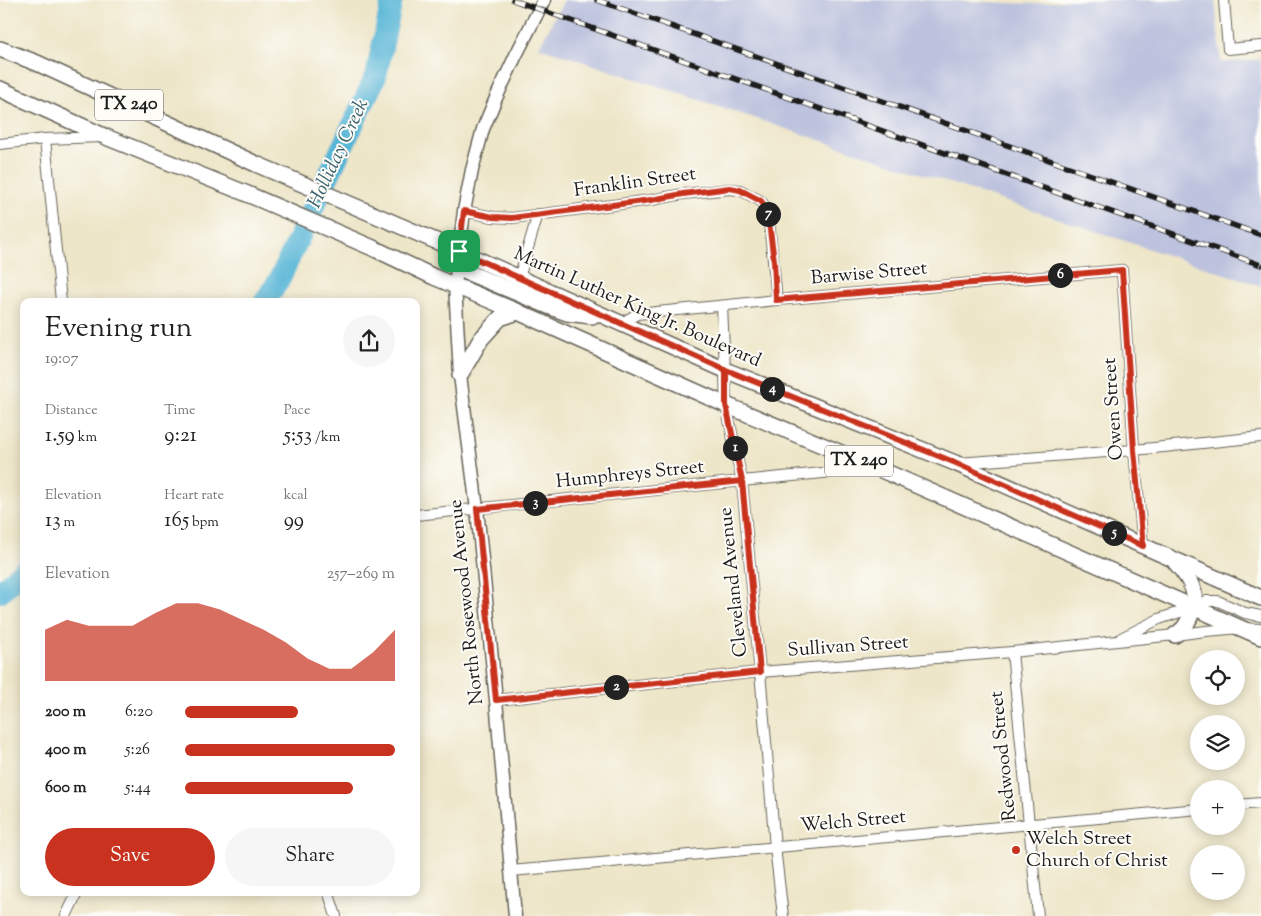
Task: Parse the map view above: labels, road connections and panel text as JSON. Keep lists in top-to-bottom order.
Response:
{
  "streets": {
    "main road": ["TX 240", "Martin Luther King Jr. Boulevard"],
    "street": [
      "Franklin Street",
      "Barwise Street",
      "Owen Street",
      "Humphreys Street",
      "Cleveland Avenue",
      "North Rosewood Avenue",
      "Sullivan Street",
      "Redwood Street",
      "Welch Street"
    ]
  },
  "crossings": [
    ["TX 240", "Humphreys Street"],
    ["TX 240", "Cleveland Avenue"],
    ["TX 240", "North Rosewood Avenue"],
    ["TX 240", "Sullivan Street"],
    ["Franklin Street", "Barwise Street"],
    ["Franklin Street", "North Rosewood Avenue"],
    ["Barwise Street", "Martin Luther King Jr. Boulevard"],
    ["Barwise Street", "Owen Street"],
    ["Barwise Street", "Cleveland Avenue"],
    ["Martin Luther King Jr. Boulevard", "Owen Street"],
    ["Martin Luther King Jr. Boulevard", "Cleveland Avenue"],
    ["Martin Luther King Jr. Boulevard", "North Rosewood Avenue"],
    ["Humphreys Street", "Cleveland Avenue"],
    ["Humphreys Street", "North Rosewood Avenue"],
    ["Cleveland Avenue", "Sullivan Street"],
    ["Cleveland Avenue", "Welch Street"],
    ["North Rosewood Avenue", "Sullivan Street"],
    ["North Rosewood Avenue", "Welch Street"],
    ["Sullivan Street", "Redwood Street"],
    ["Redwood Street", "Welch Street"]
  ],
  "water": ["Holliday Creek"],
  "places": ["Welch Street Church of Christ"],
  "page": {
    "pins": [
      "7",
      "6",
      "4",
      "1",
      "3",
      "5",
      "2"
    ],
    "heading": ["Evening run", "19:07"],
    "stats": [
      ["Distance", "1.59 km"],
      ["Time", "9:21"],
      ["Pace", "5:53 /km"],
      ["Elevation", "13 m"],
      ["Heart rate", "165 bpm"],
      ["kcal", "99"]
    ],
    "chart": ["Elevation", "257–269 m"],
    "map_buttons": ["+", "−"],
    "list": [
      {
        "name": "200 m",
        "note": "6:20"
      },
      {
        "name": "400 m",
        "note": "5:26"
      },
      {
        "name": "600 m",
        "note": "5:44"
      }
    ],
    "buttons": ["Save", "Share"]
  }
}
